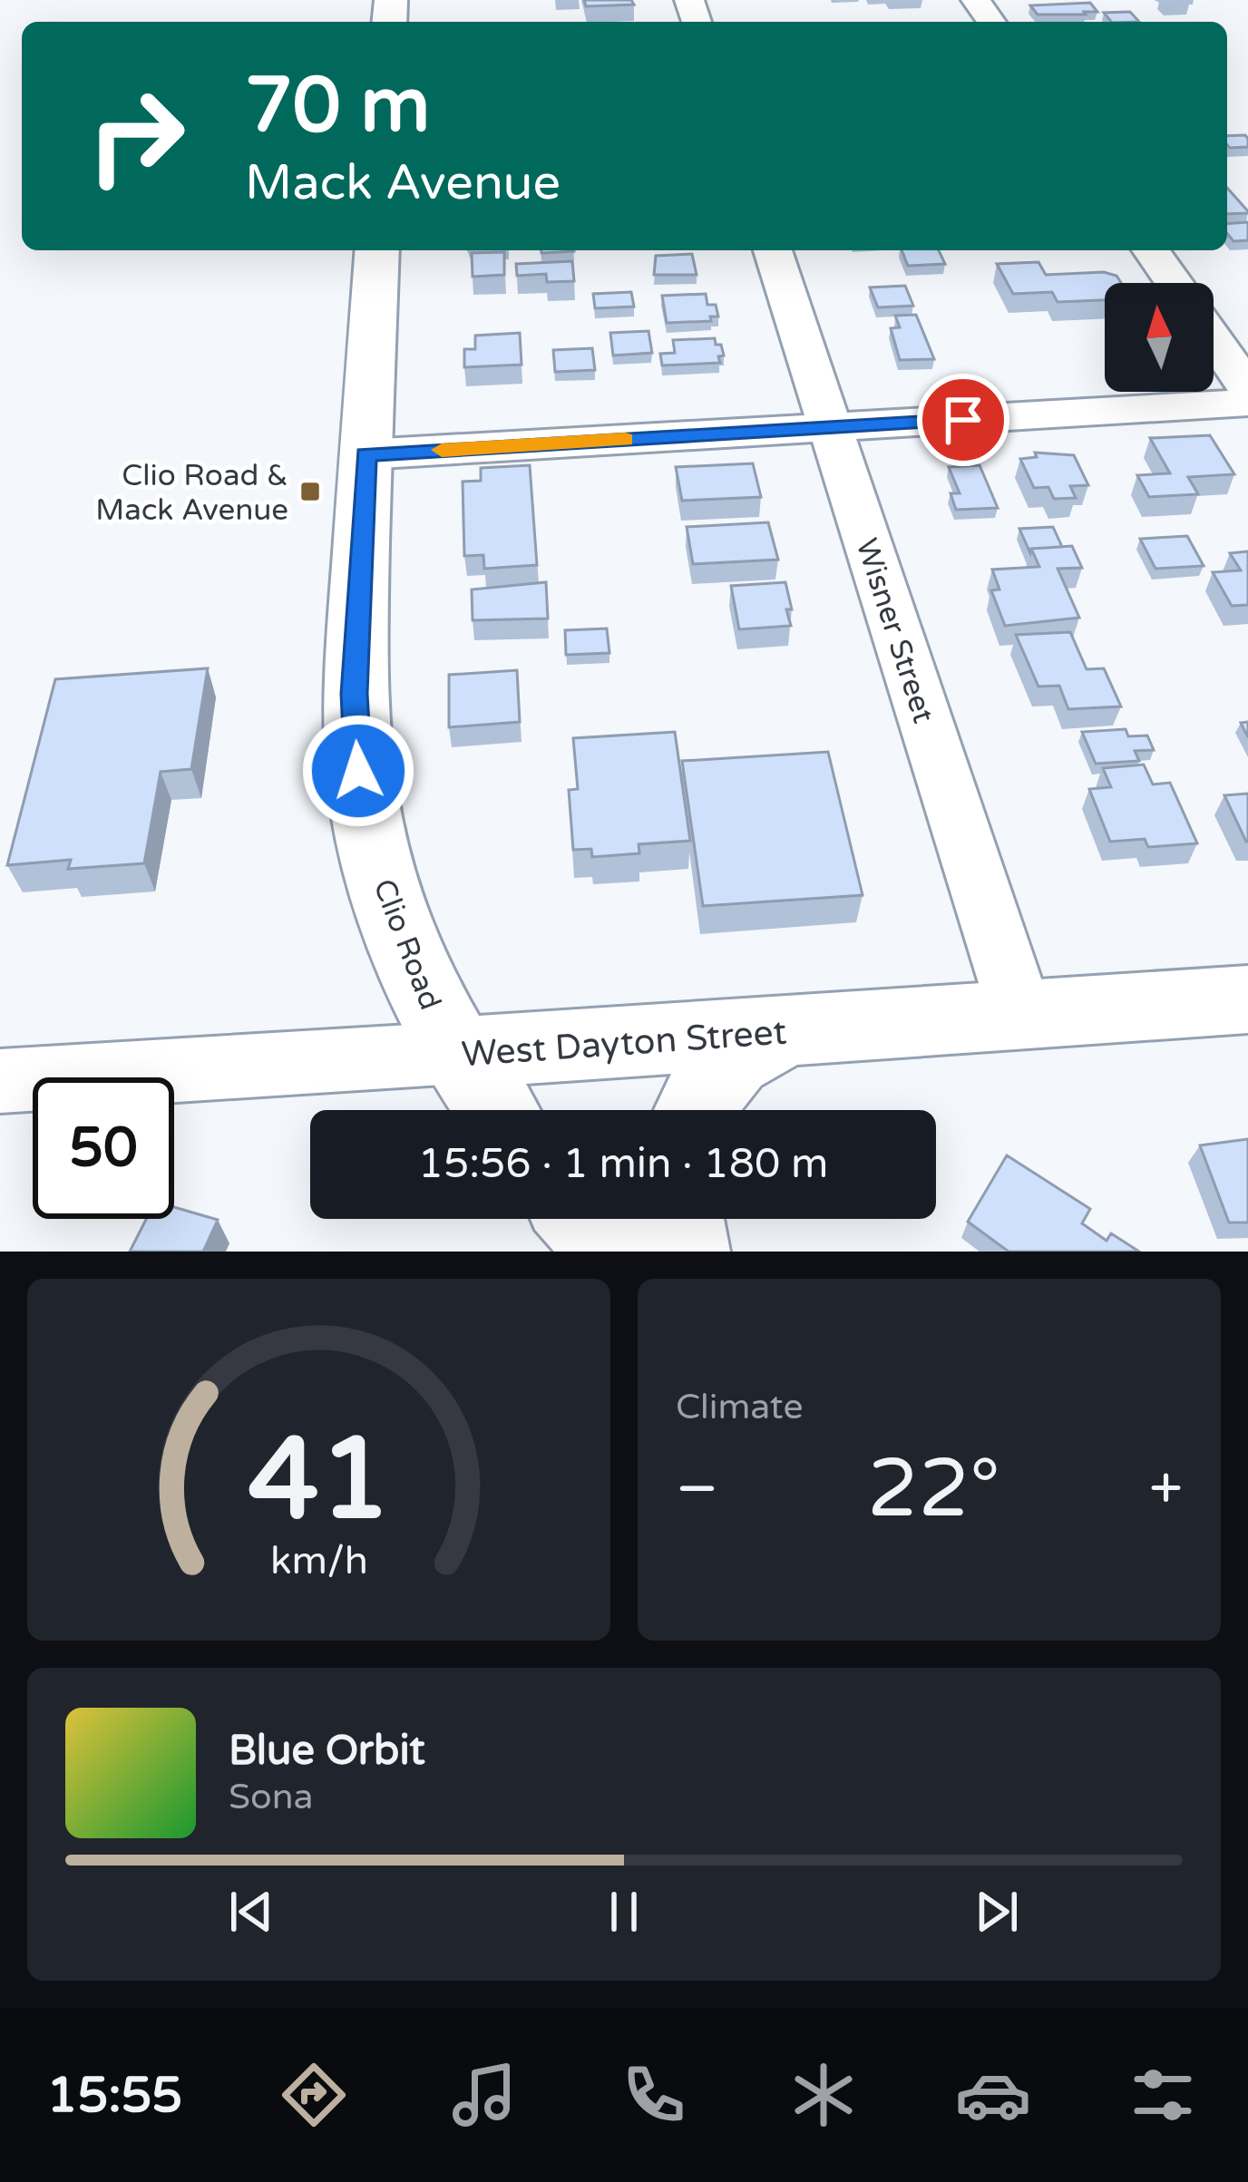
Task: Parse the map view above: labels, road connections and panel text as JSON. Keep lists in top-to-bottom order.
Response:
{
  "streets": {
    "main road": ["Clio Road", "West Dayton Street"],
    "street": ["Wisner Street"]
  },
  "crossings": [
    ["Wisner Street", "West Dayton Street"],
    ["Clio Road", "West Dayton Street"]
  ],
  "places": {
    "transit": ["Clio Road & Mack Avenue"]
  },
  "north": "top",
  "page": {
    "turn": ["70 m", "Mack Avenue"],
    "limit": "50",
    "trip": "15:56 · 1 min · 180 m",
    "tile": "Climate",
    "heat": ["−", "22°", "+"],
    "song": ["Blue Orbit", "Sona"],
    "tabs": "15:55",
    "gauge": ["41", "km/h"]
  }
}
